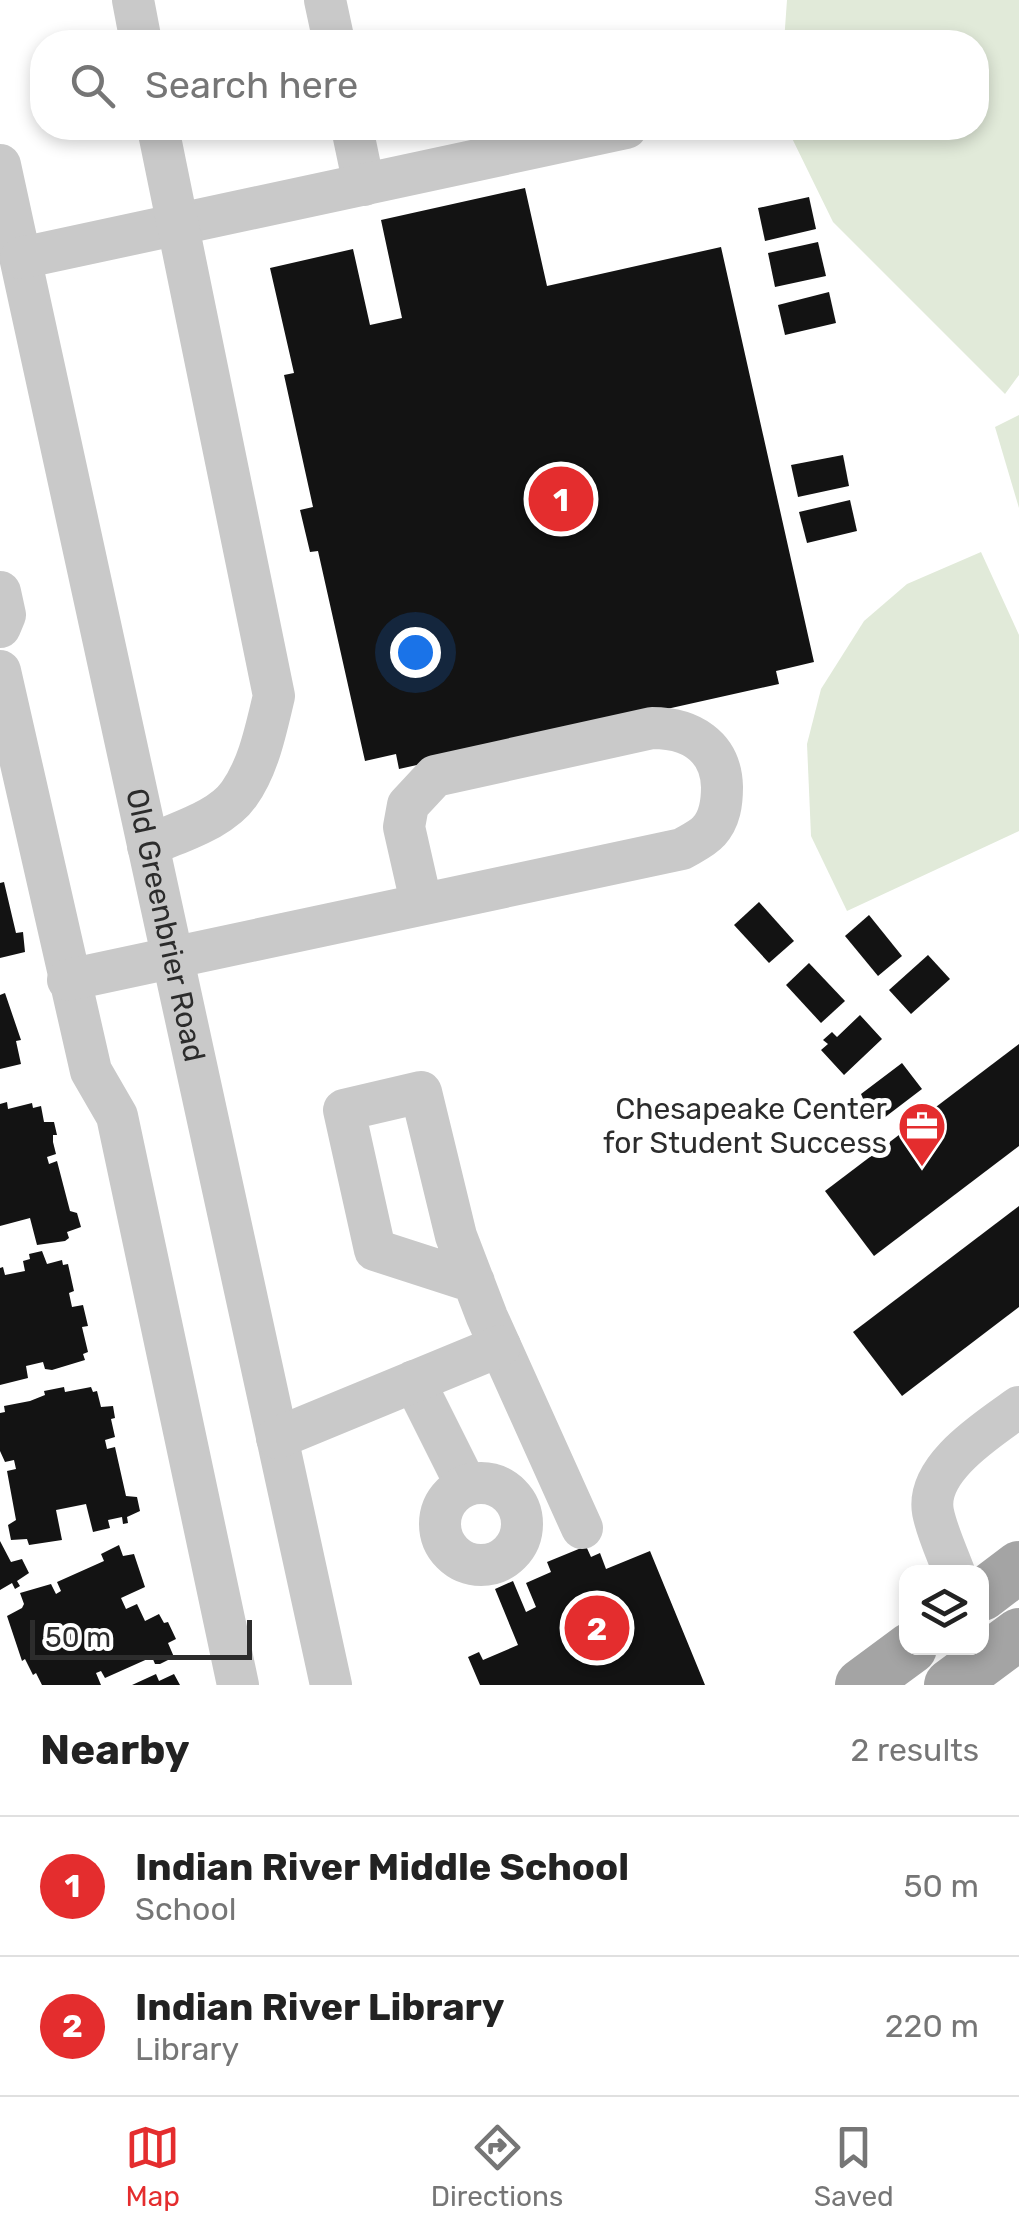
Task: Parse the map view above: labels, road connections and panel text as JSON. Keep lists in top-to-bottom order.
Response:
{
  "streets": {
    "street": ["Old Greenbrier Road"]
  },
  "places": {
    "office": ["Chesapeake Center for Student Success"]
  },
  "scale_bar": "50 m",
  "page": {
    "search": "Search here",
    "pins": ["1", "2"],
    "scale": "50 m",
    "heading": ["Nearby", "2 results"],
    "list": [
      {
        "mark": "1",
        "name": "Indian River Middle School",
        "note": "School",
        "value": "50 m"
      },
      {
        "mark": "2",
        "name": "Indian River Library",
        "note": "Library",
        "value": "220 m"
      }
    ],
    "nav": ["Map", "Directions", "Saved"]
  }
}
